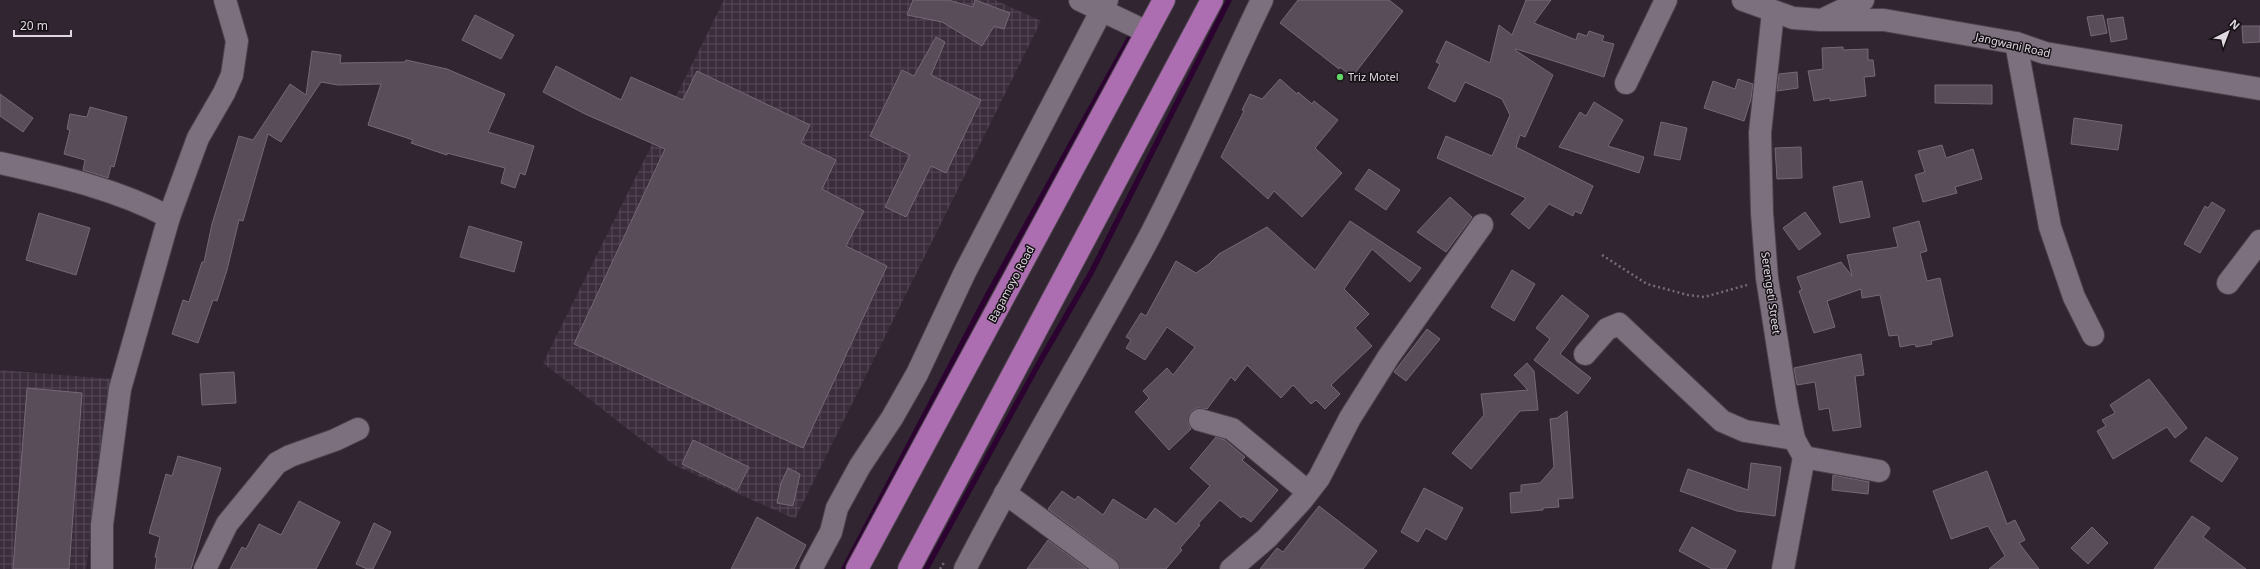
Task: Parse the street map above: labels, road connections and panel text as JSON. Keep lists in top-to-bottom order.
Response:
{
  "streets": {
    "highway": ["Bagamoyo Road"],
    "street": ["Jangwani Road", "Serengeti Street"]
  },
  "crossings": [
    ["Jangwani Road", "Serengeti Street"]
  ],
  "places": ["Triz Motel"],
  "scale_bar": "20 m",
  "north": "top right"
}
